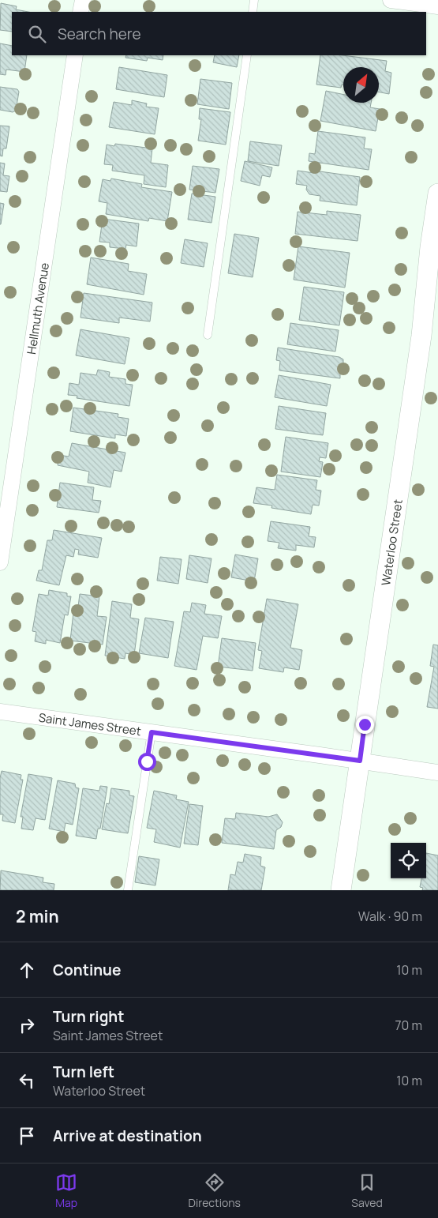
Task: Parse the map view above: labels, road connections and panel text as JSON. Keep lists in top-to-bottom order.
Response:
{
  "streets": {
    "street": ["Hellmuth Avenue", "Waterloo Street", "Saint James Street"]
  },
  "crossings": [
    ["Waterloo Street", "Saint James Street"]
  ],
  "north": "top right",
  "page": {
    "search": "Search here",
    "heading": ["2 min", "Walk · 90 m"],
    "list": [
      ["Continue", "10 m"],
      ["Turn right", "Saint James Street", "70 m"],
      ["Turn left", "Waterloo Street", "10 m"],
      "Arrive at destination"
    ],
    "nav": ["Map", "Directions", "Saved"]
  }
}
